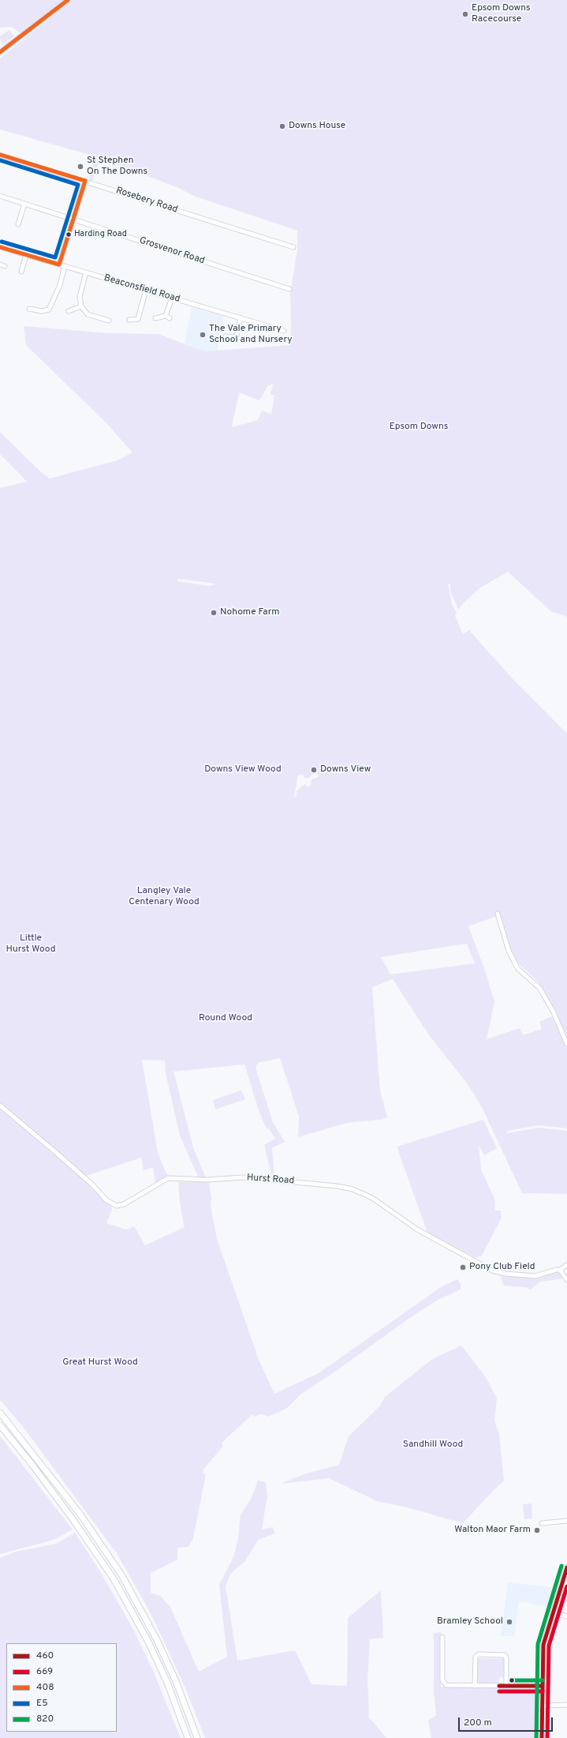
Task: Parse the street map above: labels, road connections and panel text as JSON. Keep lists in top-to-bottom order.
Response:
{
  "streets": {
    "street": [
      "Rosebery Road",
      "Grosvenor Road",
      "Beaconsfield Road",
      "Hurst Road"
    ]
  },
  "parks": [
    "Epsom Downs",
    "Downs View Wood",
    "Langley Vale Centenary Wood",
    "Little Hurst Wood",
    "Round Wood",
    "Great Hurst Wood",
    "Sandhill Wood"
  ],
  "places": [
    "Epsom Downs Racecourse",
    "Downs House",
    "St Stephen On The Downs",
    "Harding Road",
    "The Vale Primary School and Nursery",
    "Nohome Farm",
    "Downs View",
    "Pony Club Field",
    "Walton Maor Farm",
    "Bramley School"
  ],
  "lines": [
    "transit line 408",
    "transit line E5",
    "transit line 820",
    "transit line 460",
    "transit line 669"
  ],
  "legend": [
    "460",
    "669",
    "408",
    "E5",
    "820"
  ],
  "scale_bar": "200 m"
}
